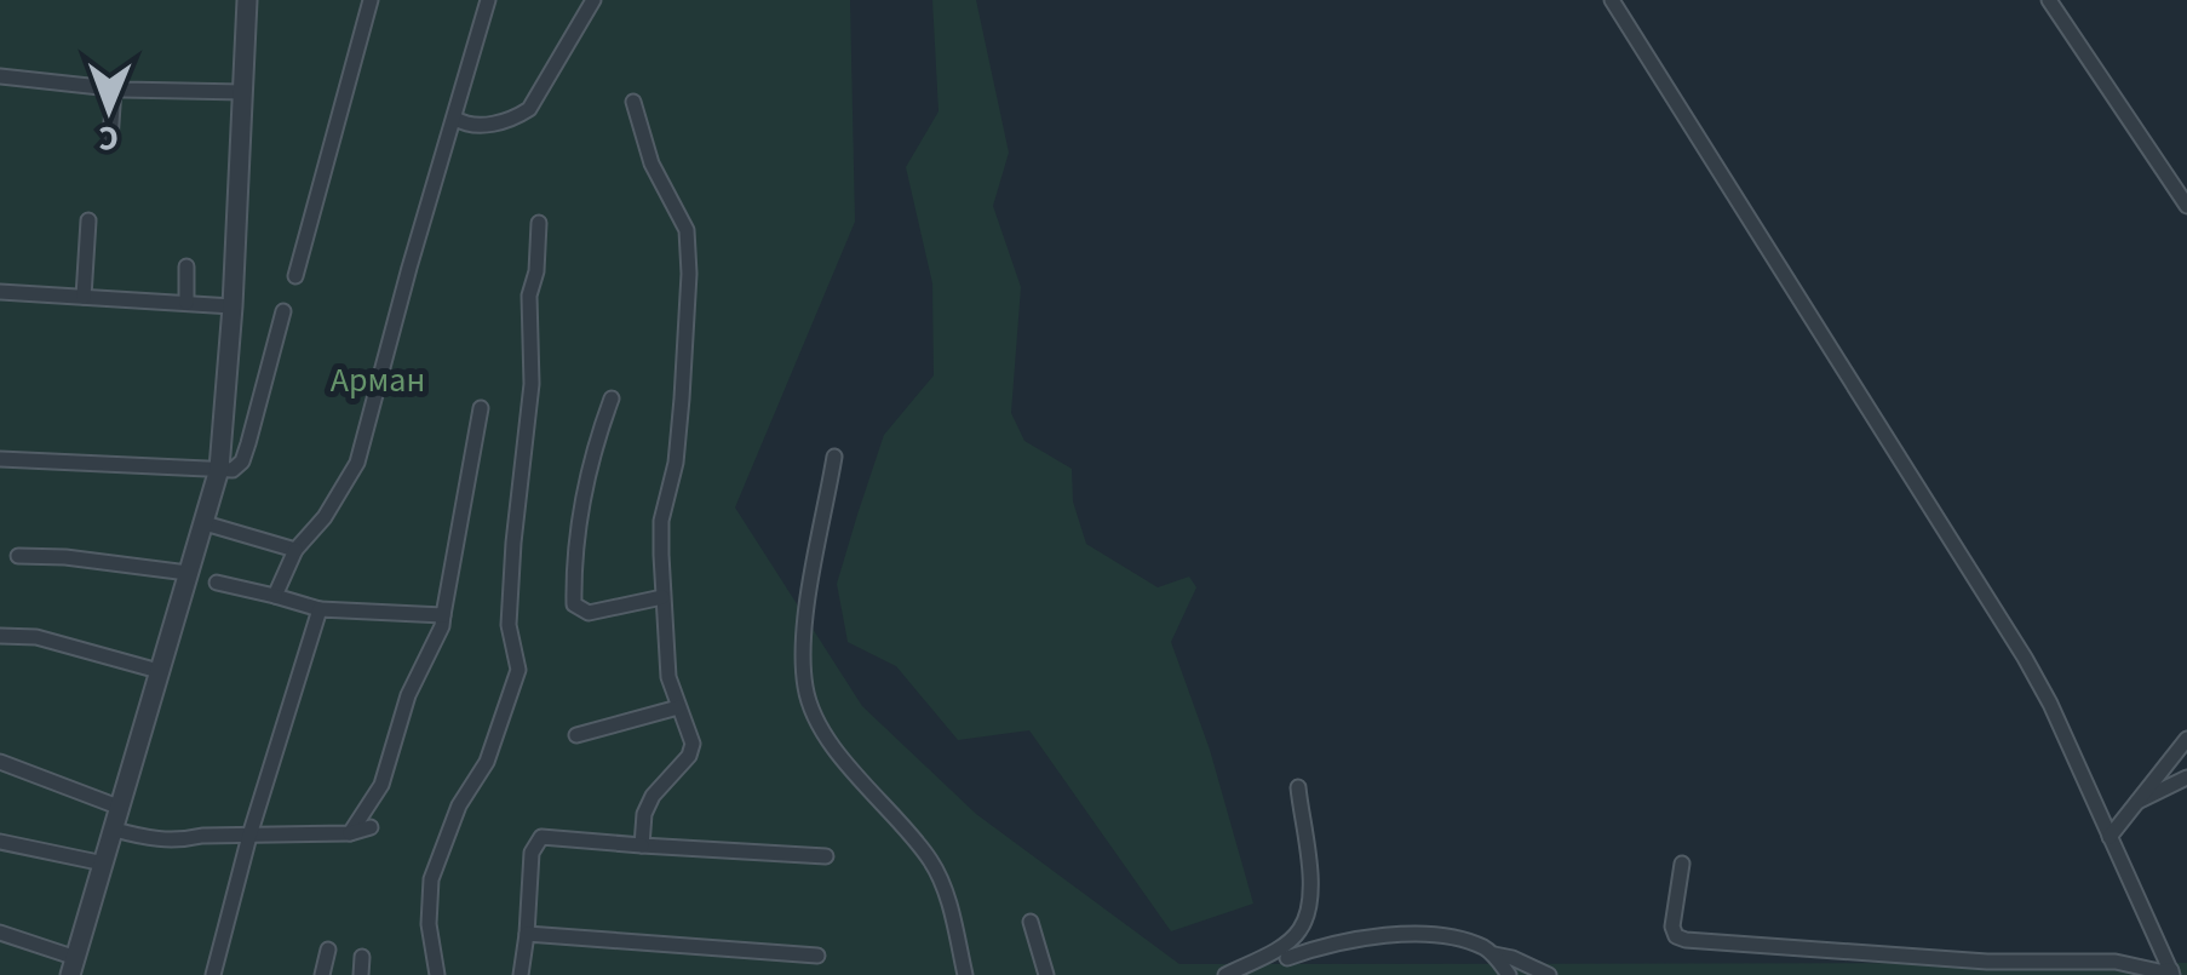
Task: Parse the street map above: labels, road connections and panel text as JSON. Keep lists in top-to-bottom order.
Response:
{
  "parks": ["Арман"],
  "north": "bottom"
}
